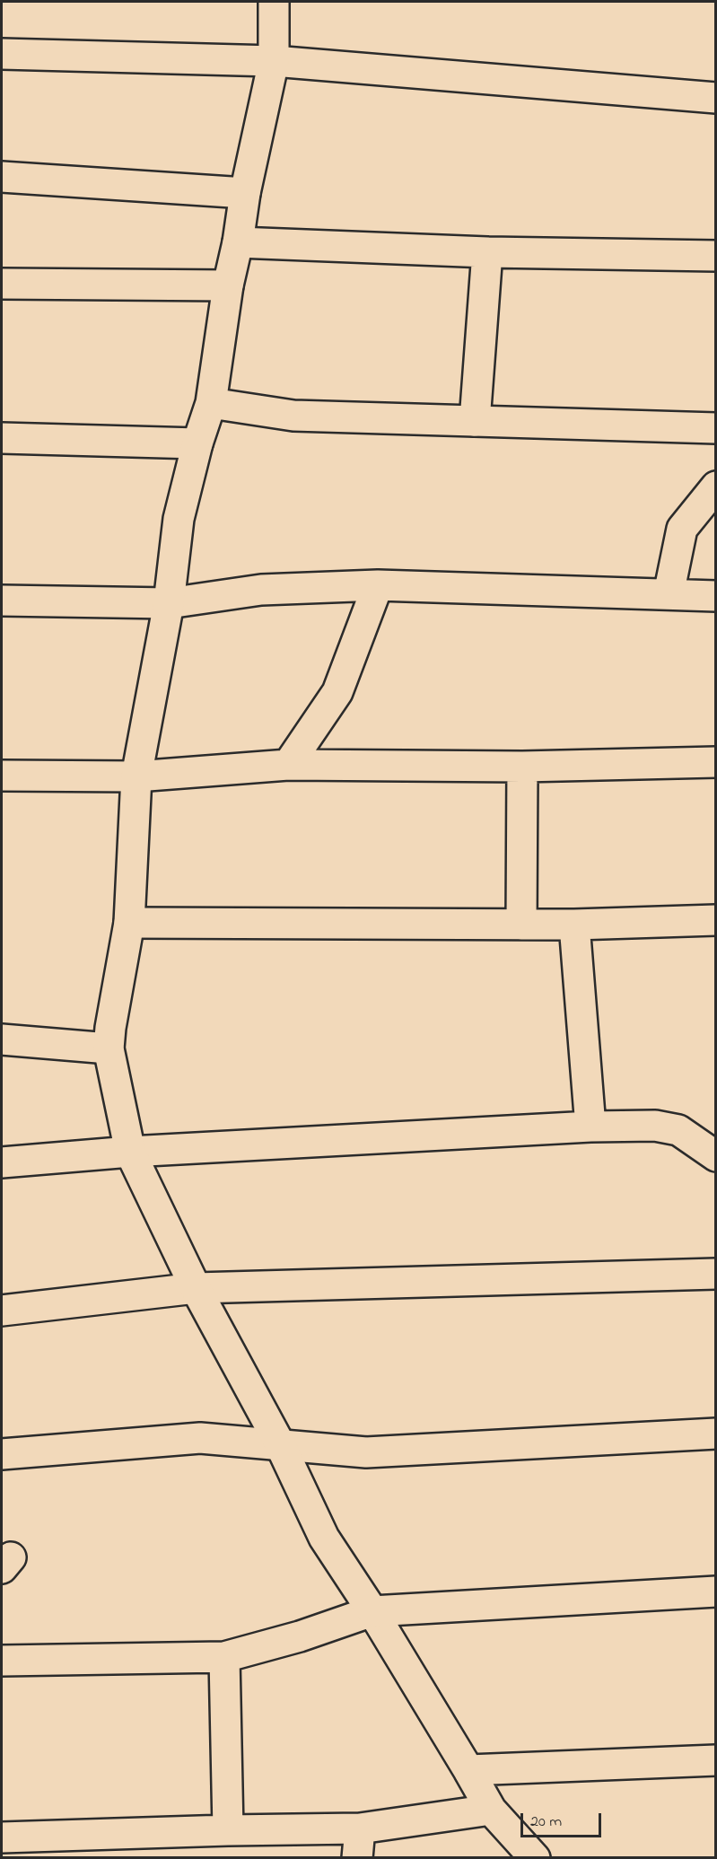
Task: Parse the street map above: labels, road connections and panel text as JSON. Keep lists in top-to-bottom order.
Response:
{
  "scale_bar": "20 m"
}
